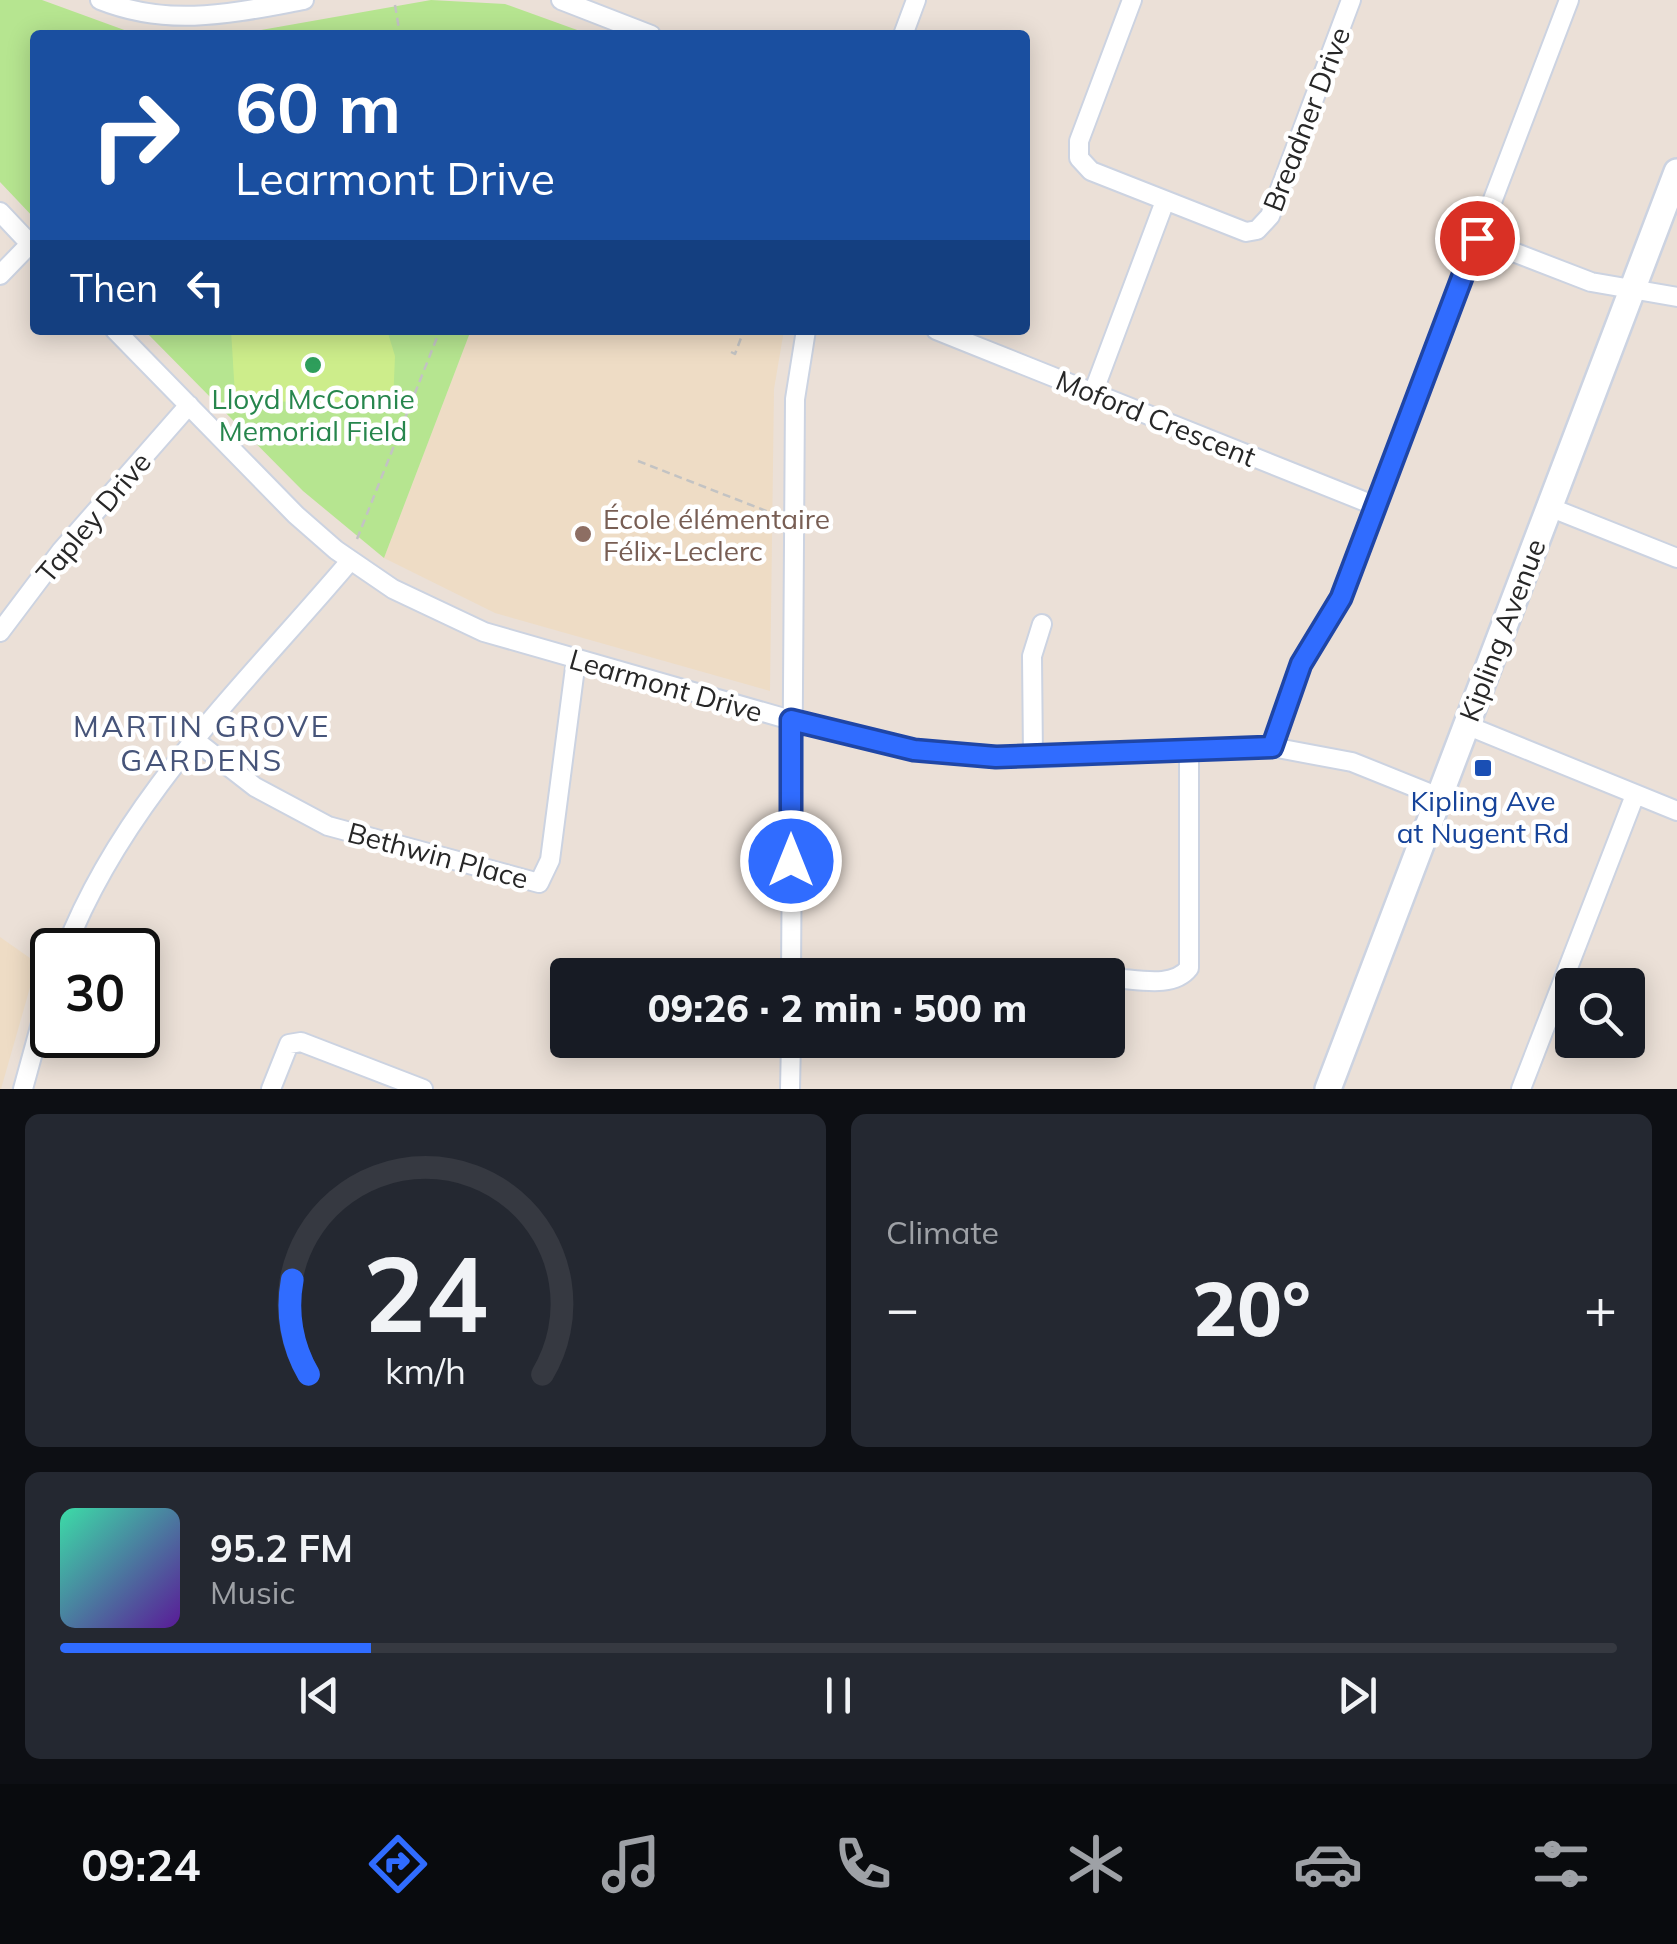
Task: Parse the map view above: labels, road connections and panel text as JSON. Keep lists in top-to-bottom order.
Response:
{
  "streets": {
    "main road": ["Kipling Avenue"],
    "street": [
      "Breadner Drive",
      "Moford Crescent",
      "Tapley Drive",
      "Learmont Drive",
      "Bethwin Place"
    ]
  },
  "crossings": [
    ["Tapley Drive", "Learmont Drive"],
    ["Kipling Avenue", "Learmont Drive"],
    ["Learmont Drive", "Bethwin Place"]
  ],
  "districts": ["MARTIN GROVE GARDENS"],
  "places": {
    "other": ["Lloyd McConnie Memorial Field", "École élémentaire Félix-Leclerc"],
    "transit": ["Kipling Ave at Nugent Rd"]
  },
  "page": {
    "turn": ["60 m", "Learmont Drive"],
    "then": "Then",
    "limit": "30",
    "trip": "09:26 · 2 min · 500 m",
    "tile": "Climate",
    "heat": ["−", "20°", "+"],
    "song": ["95.2 FM", "Music"],
    "tabs": "09:24",
    "gauge": ["24", "km/h"]
  }
}
